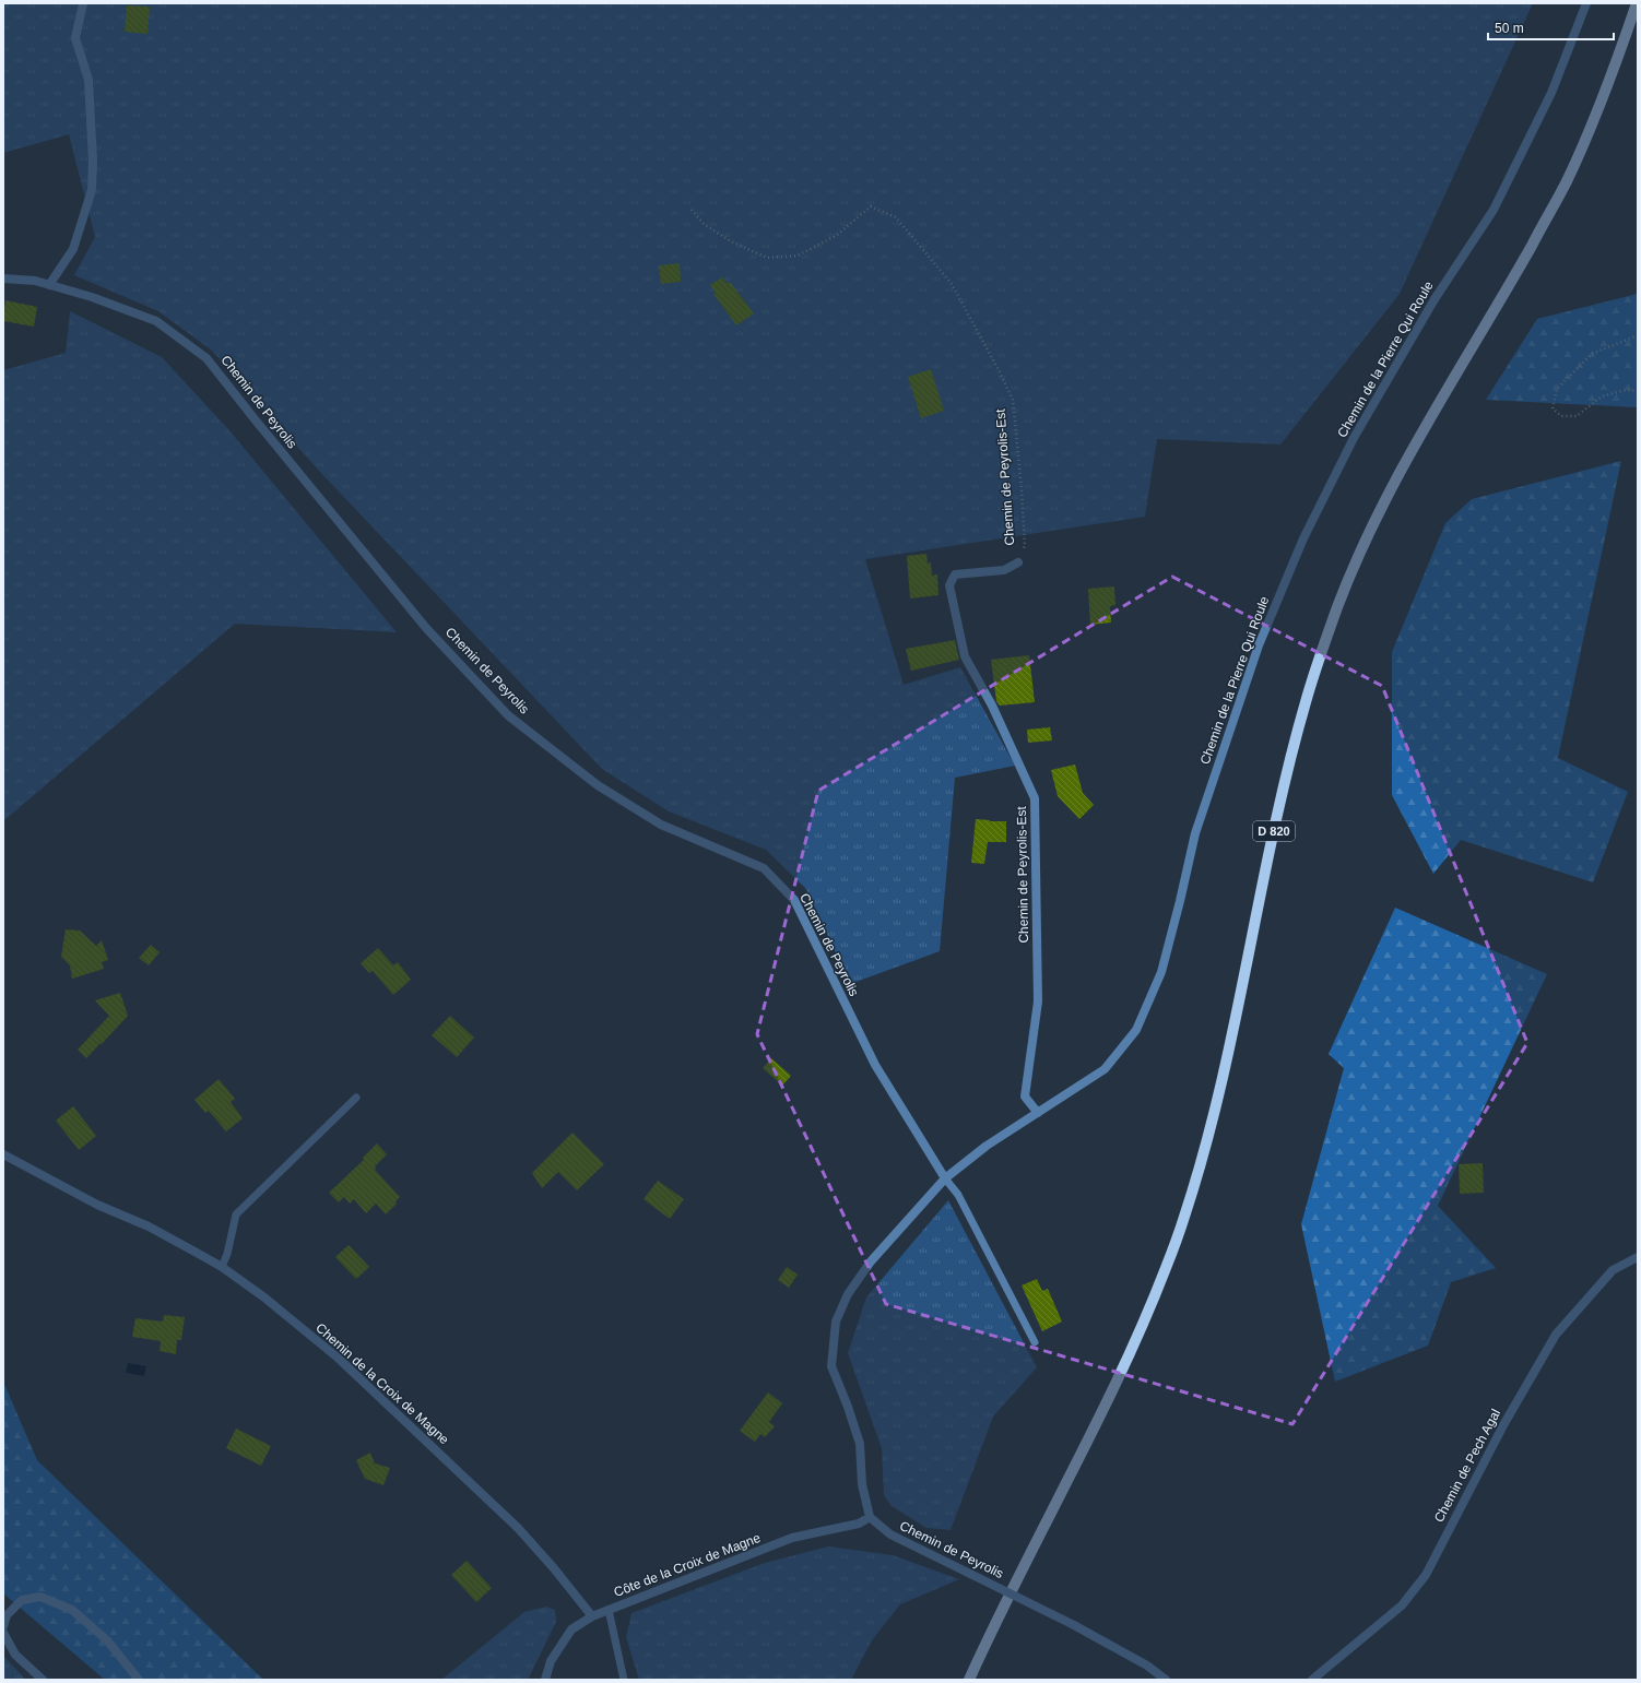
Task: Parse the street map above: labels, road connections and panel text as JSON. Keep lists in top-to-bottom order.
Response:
{
  "streets": {
    "main road": ["D 820"],
    "street": [
      "Chemin de la Pierre Qui Roule",
      "Chemin de Peyrolis",
      "Chemin de Peyrolis-Est",
      "Chemin de la Croix de Magne",
      "Chemin de Pech Agal",
      "Côte de la Croix de Magne"
    ]
  },
  "crossings": [
    ["Chemin de la Pierre Qui Roule", "Chemin de Peyrolis"],
    ["Chemin de la Pierre Qui Roule", "Chemin de Peyrolis-Est"],
    ["Chemin de Peyrolis", "Côte de la Croix de Magne"],
    ["Chemin de la Croix de Magne", "Côte de la Croix de Magne"]
  ],
  "scale_bar": "50 m"
}
